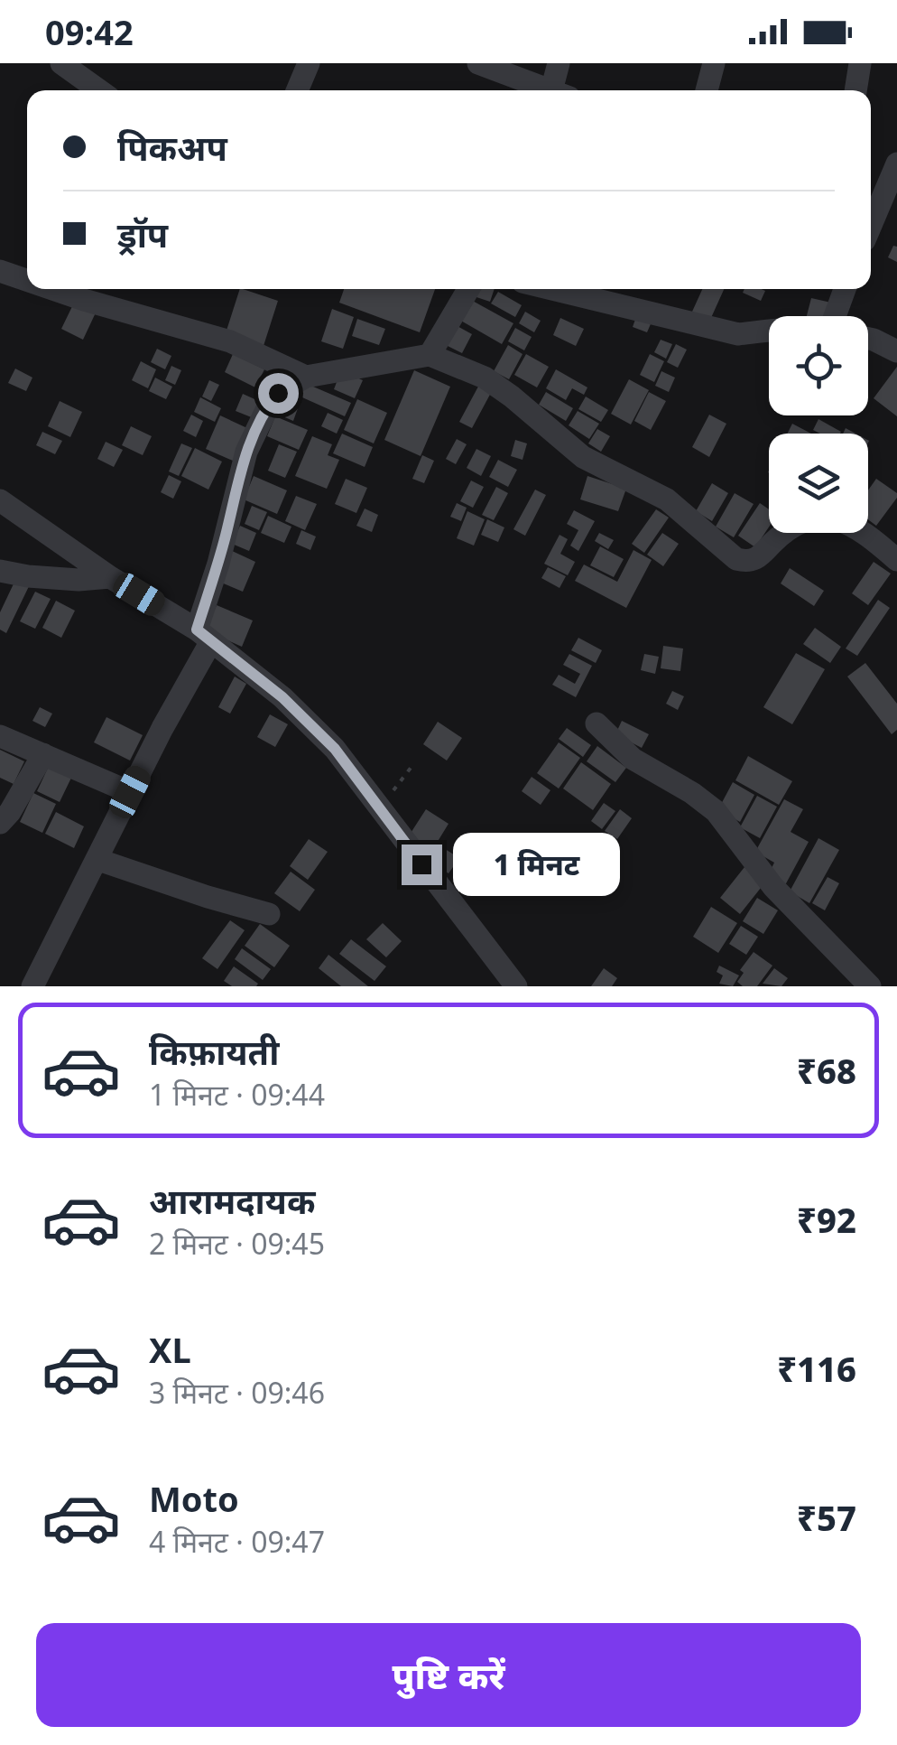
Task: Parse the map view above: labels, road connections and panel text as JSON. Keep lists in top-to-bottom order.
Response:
{
  "page": {
    "status": "09:42",
    "banner": ["पिकअप", "ड्रॉप"],
    "bubble": "1 मिनट",
    "list": [
      {
        "name": "किफ़ायती",
        "note": "1 मिनट · 09:44",
        "value": "₹68"
      },
      {
        "name": "आरामदायक",
        "note": "2 मिनट · 09:45",
        "value": "₹92"
      },
      {
        "name": "XL",
        "note": "3 मिनट · 09:46",
        "value": "₹116"
      },
      {
        "name": "Moto",
        "note": "4 मिनट · 09:47",
        "value": "₹57"
      }
    ],
    "buttons": "पुष्टि करें"
  }
}
